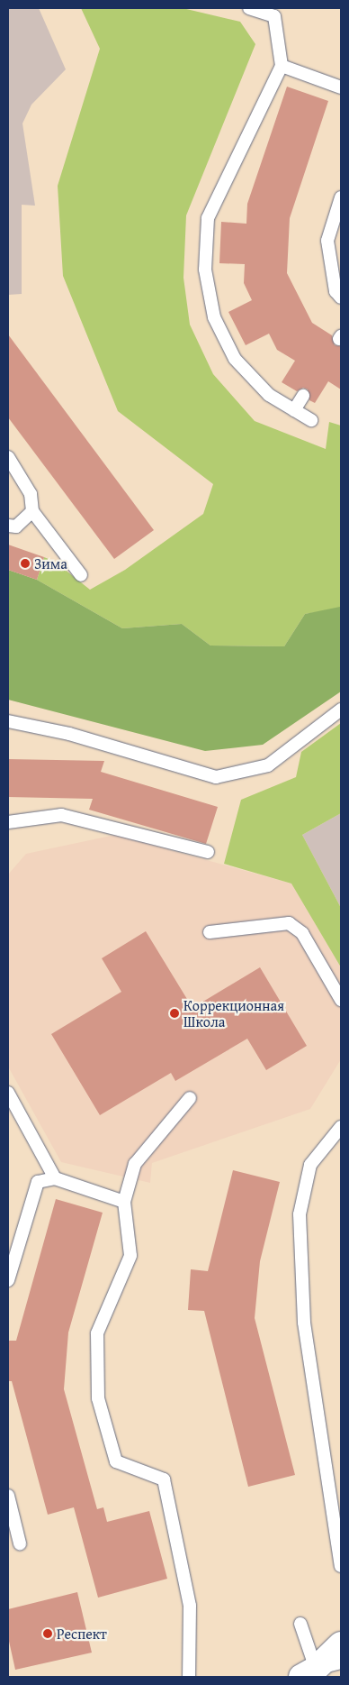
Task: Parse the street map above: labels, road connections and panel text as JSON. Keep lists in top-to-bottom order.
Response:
{
  "places": ["Зима", "Коррекционная Школа", "Респект"]
}
